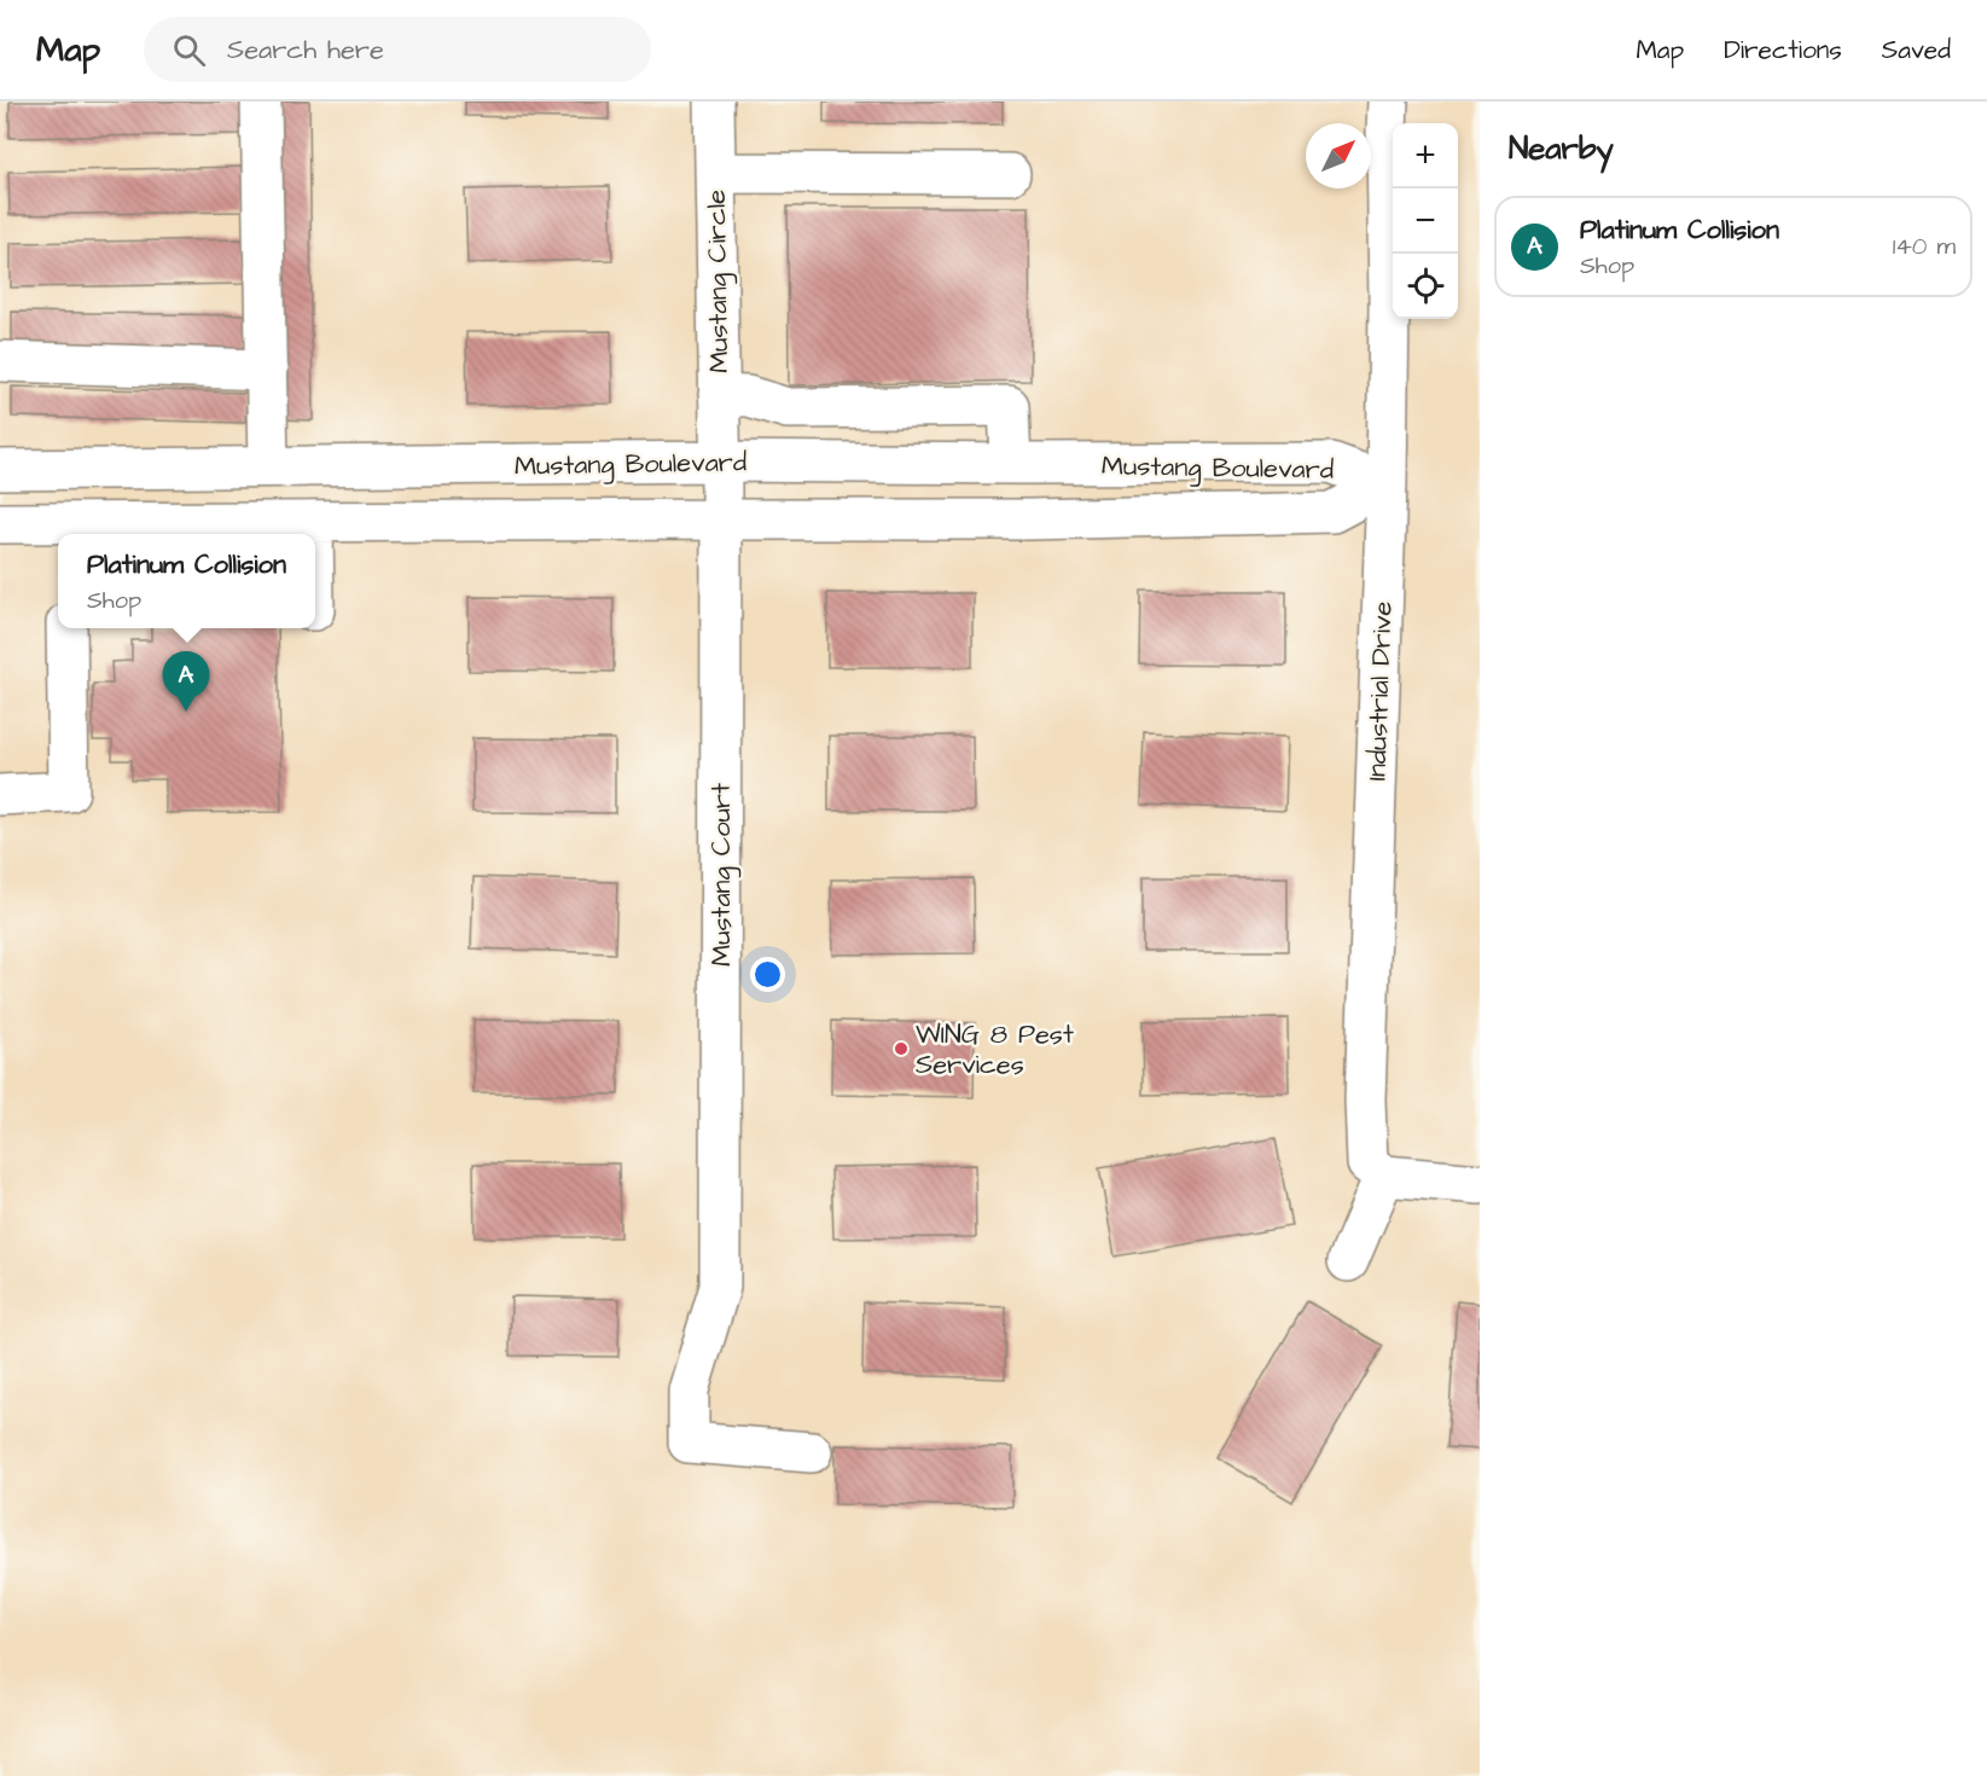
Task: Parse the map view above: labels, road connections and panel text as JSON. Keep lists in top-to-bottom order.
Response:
{
  "streets": {
    "street": [
      "Mustang Circle",
      "Mustang Boulevard",
      "Industrial Drive",
      "Mustang Court"
    ]
  },
  "crossings": [
    ["Mustang Circle", "Mustang Boulevard"],
    ["Mustang Circle", "Mustang Court"],
    ["Mustang Boulevard", "Industrial Drive"],
    ["Mustang Boulevard", "Mustang Court"]
  ],
  "places": ["WING 8 Pest Services"],
  "north": "top right",
  "page": {
    "header": "Map",
    "search": "Search here",
    "nav": ["Map", "Directions", "Saved"],
    "heading": "Nearby",
    "map_buttons": ["+", "−"],
    "list": [
      {
        "mark": "A",
        "name": "Platinum Collision",
        "note": "Shop",
        "value": "140 m"
      }
    ],
    "popup": ["Platinum Collision", "Shop"],
    "pins": "A"
  }
}
